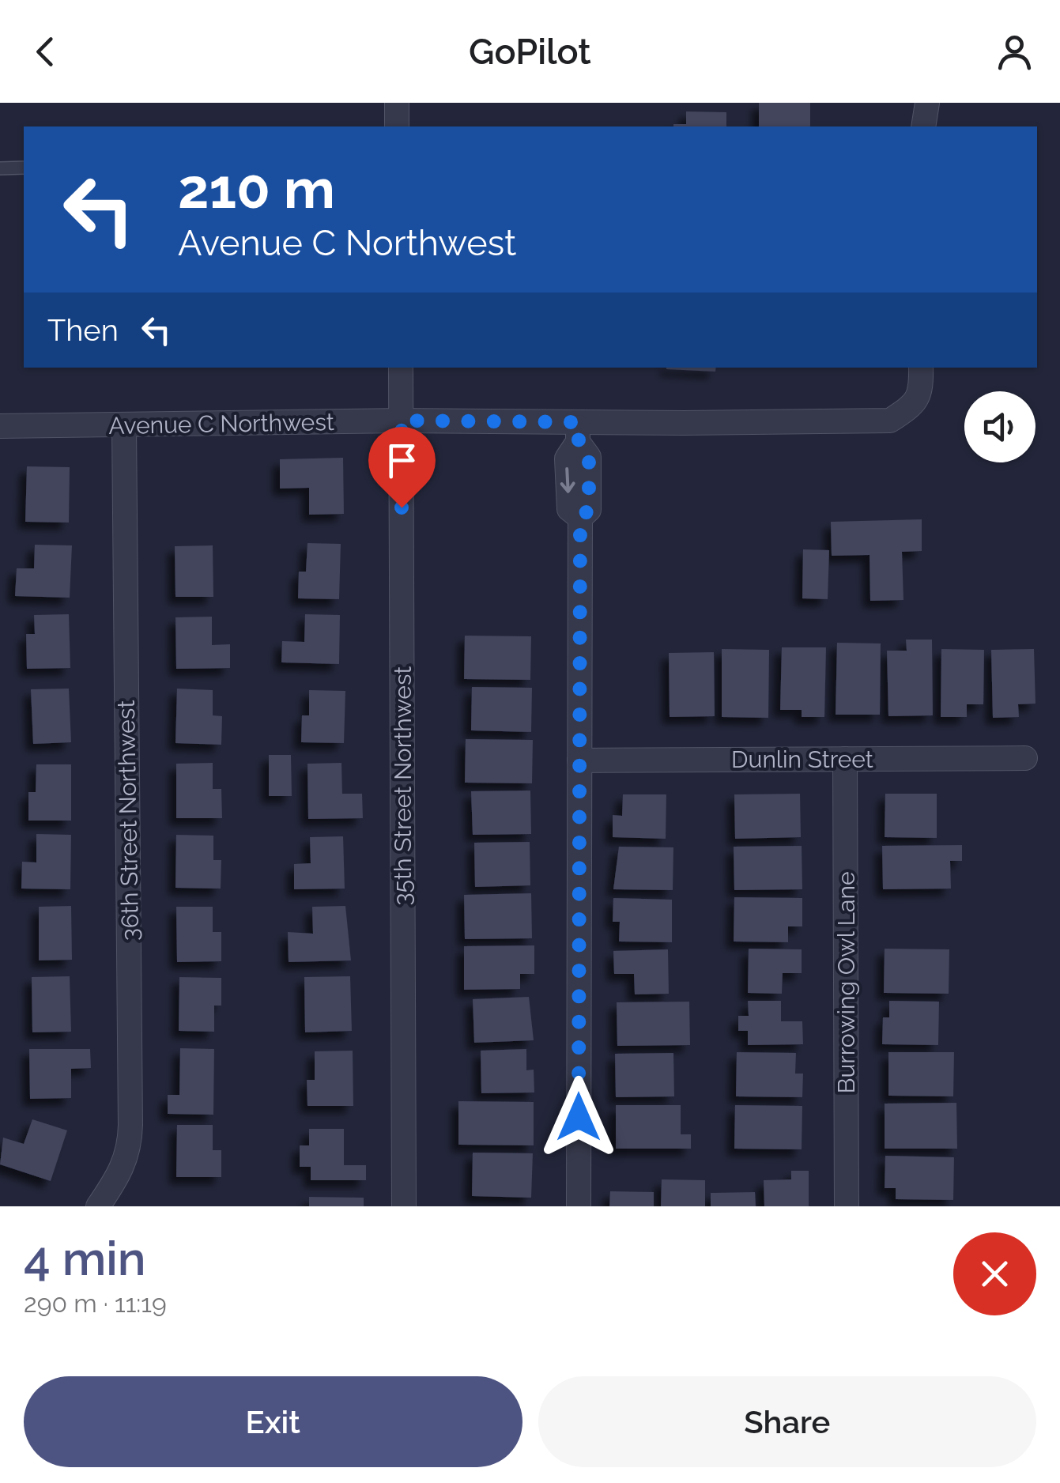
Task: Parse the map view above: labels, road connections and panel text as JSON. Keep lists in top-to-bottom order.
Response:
{
  "streets": {
    "street": [
      "Avenue C Northwest",
      "Dunlin Street",
      "35th Street Northwest",
      "36th Street Northwest",
      "Burrowing Owl Lane"
    ]
  },
  "crossings": [
    ["Avenue C Northwest", "35th Street Northwest"],
    ["Avenue C Northwest", "36th Street Northwest"],
    ["Dunlin Street", "Burrowing Owl Lane"]
  ],
  "page": {
    "header": "GoPilot",
    "turn": ["210 m", "Avenue C Northwest"],
    "then": "Then",
    "heading": ["4 min", "290 m · 11:19"],
    "buttons": ["Exit", "Share"]
  }
}
